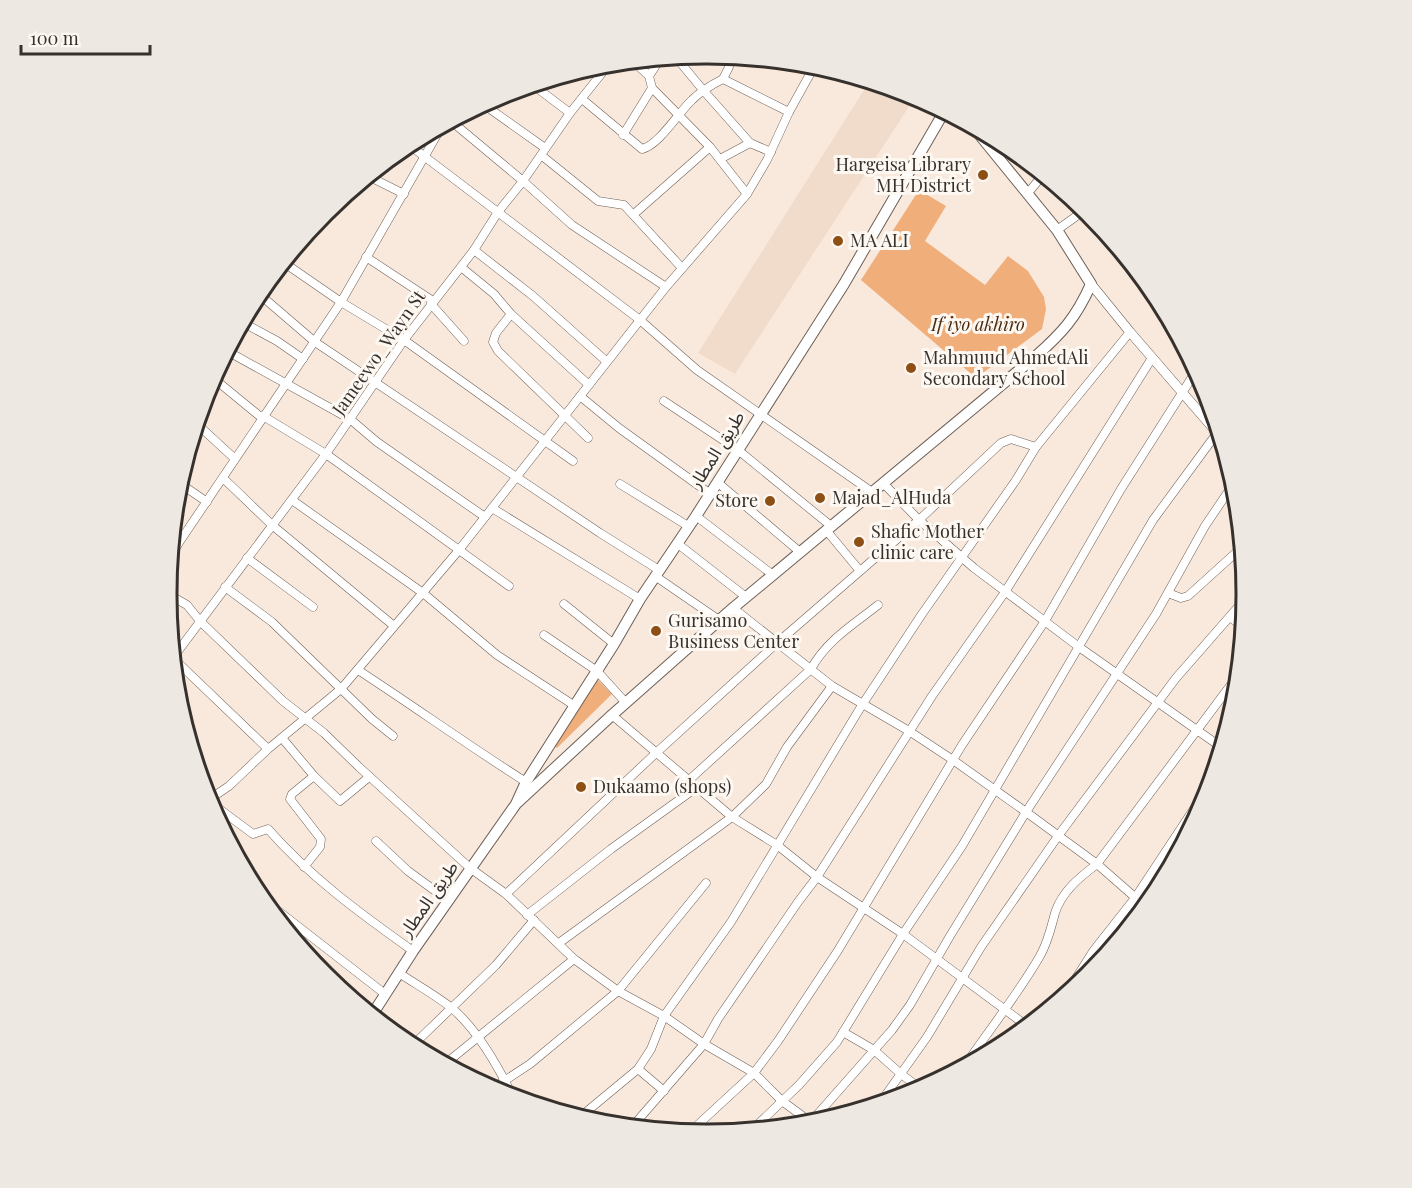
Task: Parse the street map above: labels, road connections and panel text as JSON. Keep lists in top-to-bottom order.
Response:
{
  "streets": {
    "main road": ["طريق المطار"],
    "street": ["Jameewo_Wayn St"]
  },
  "parks": ["If iyo akhiro"],
  "places": [
    "Hargeisa Library MH District",
    "MA ALI",
    "Mahmuud AhmedAli Secondary School",
    "Majad_AlHuda",
    "Store",
    "Shafic Mother clinic care",
    "Gurisamo Business Center",
    "Dukaamo (shops)"
  ],
  "scale_bar": "100 m"
}
